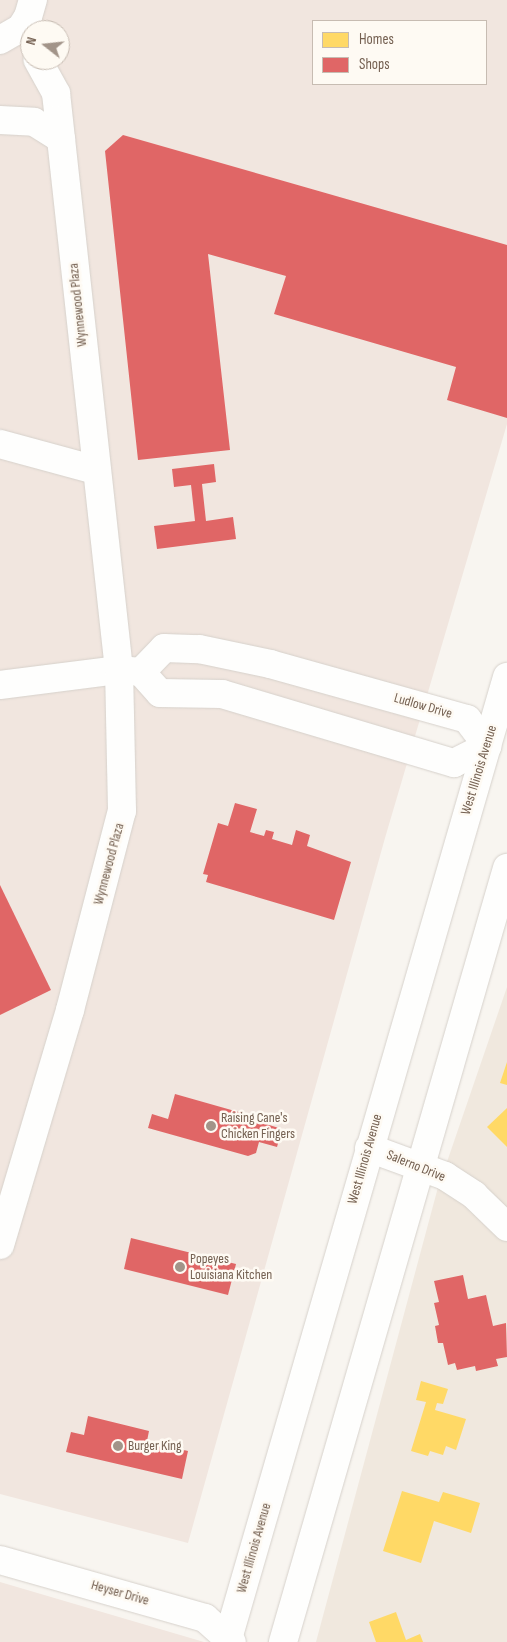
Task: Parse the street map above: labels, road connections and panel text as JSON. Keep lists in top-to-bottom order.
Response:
{
  "streets": {
    "street": [
      "Wynnewood Plaza",
      "Ludlow Drive",
      "West Illinois Avenue",
      "Salerno Drive",
      "Heyser Drive"
    ]
  },
  "crossings": [
    ["Wynnewood Plaza", "Ludlow Drive"],
    ["Ludlow Drive", "West Illinois Avenue"],
    ["West Illinois Avenue", "Salerno Drive"],
    ["West Illinois Avenue", "Heyser Drive"]
  ],
  "places": ["Raising Cane's Chicken Fingers", "Popeyes Louisiana Kitchen", "Burger King"],
  "legend": ["Homes", "Shops"],
  "north": "left"
}
